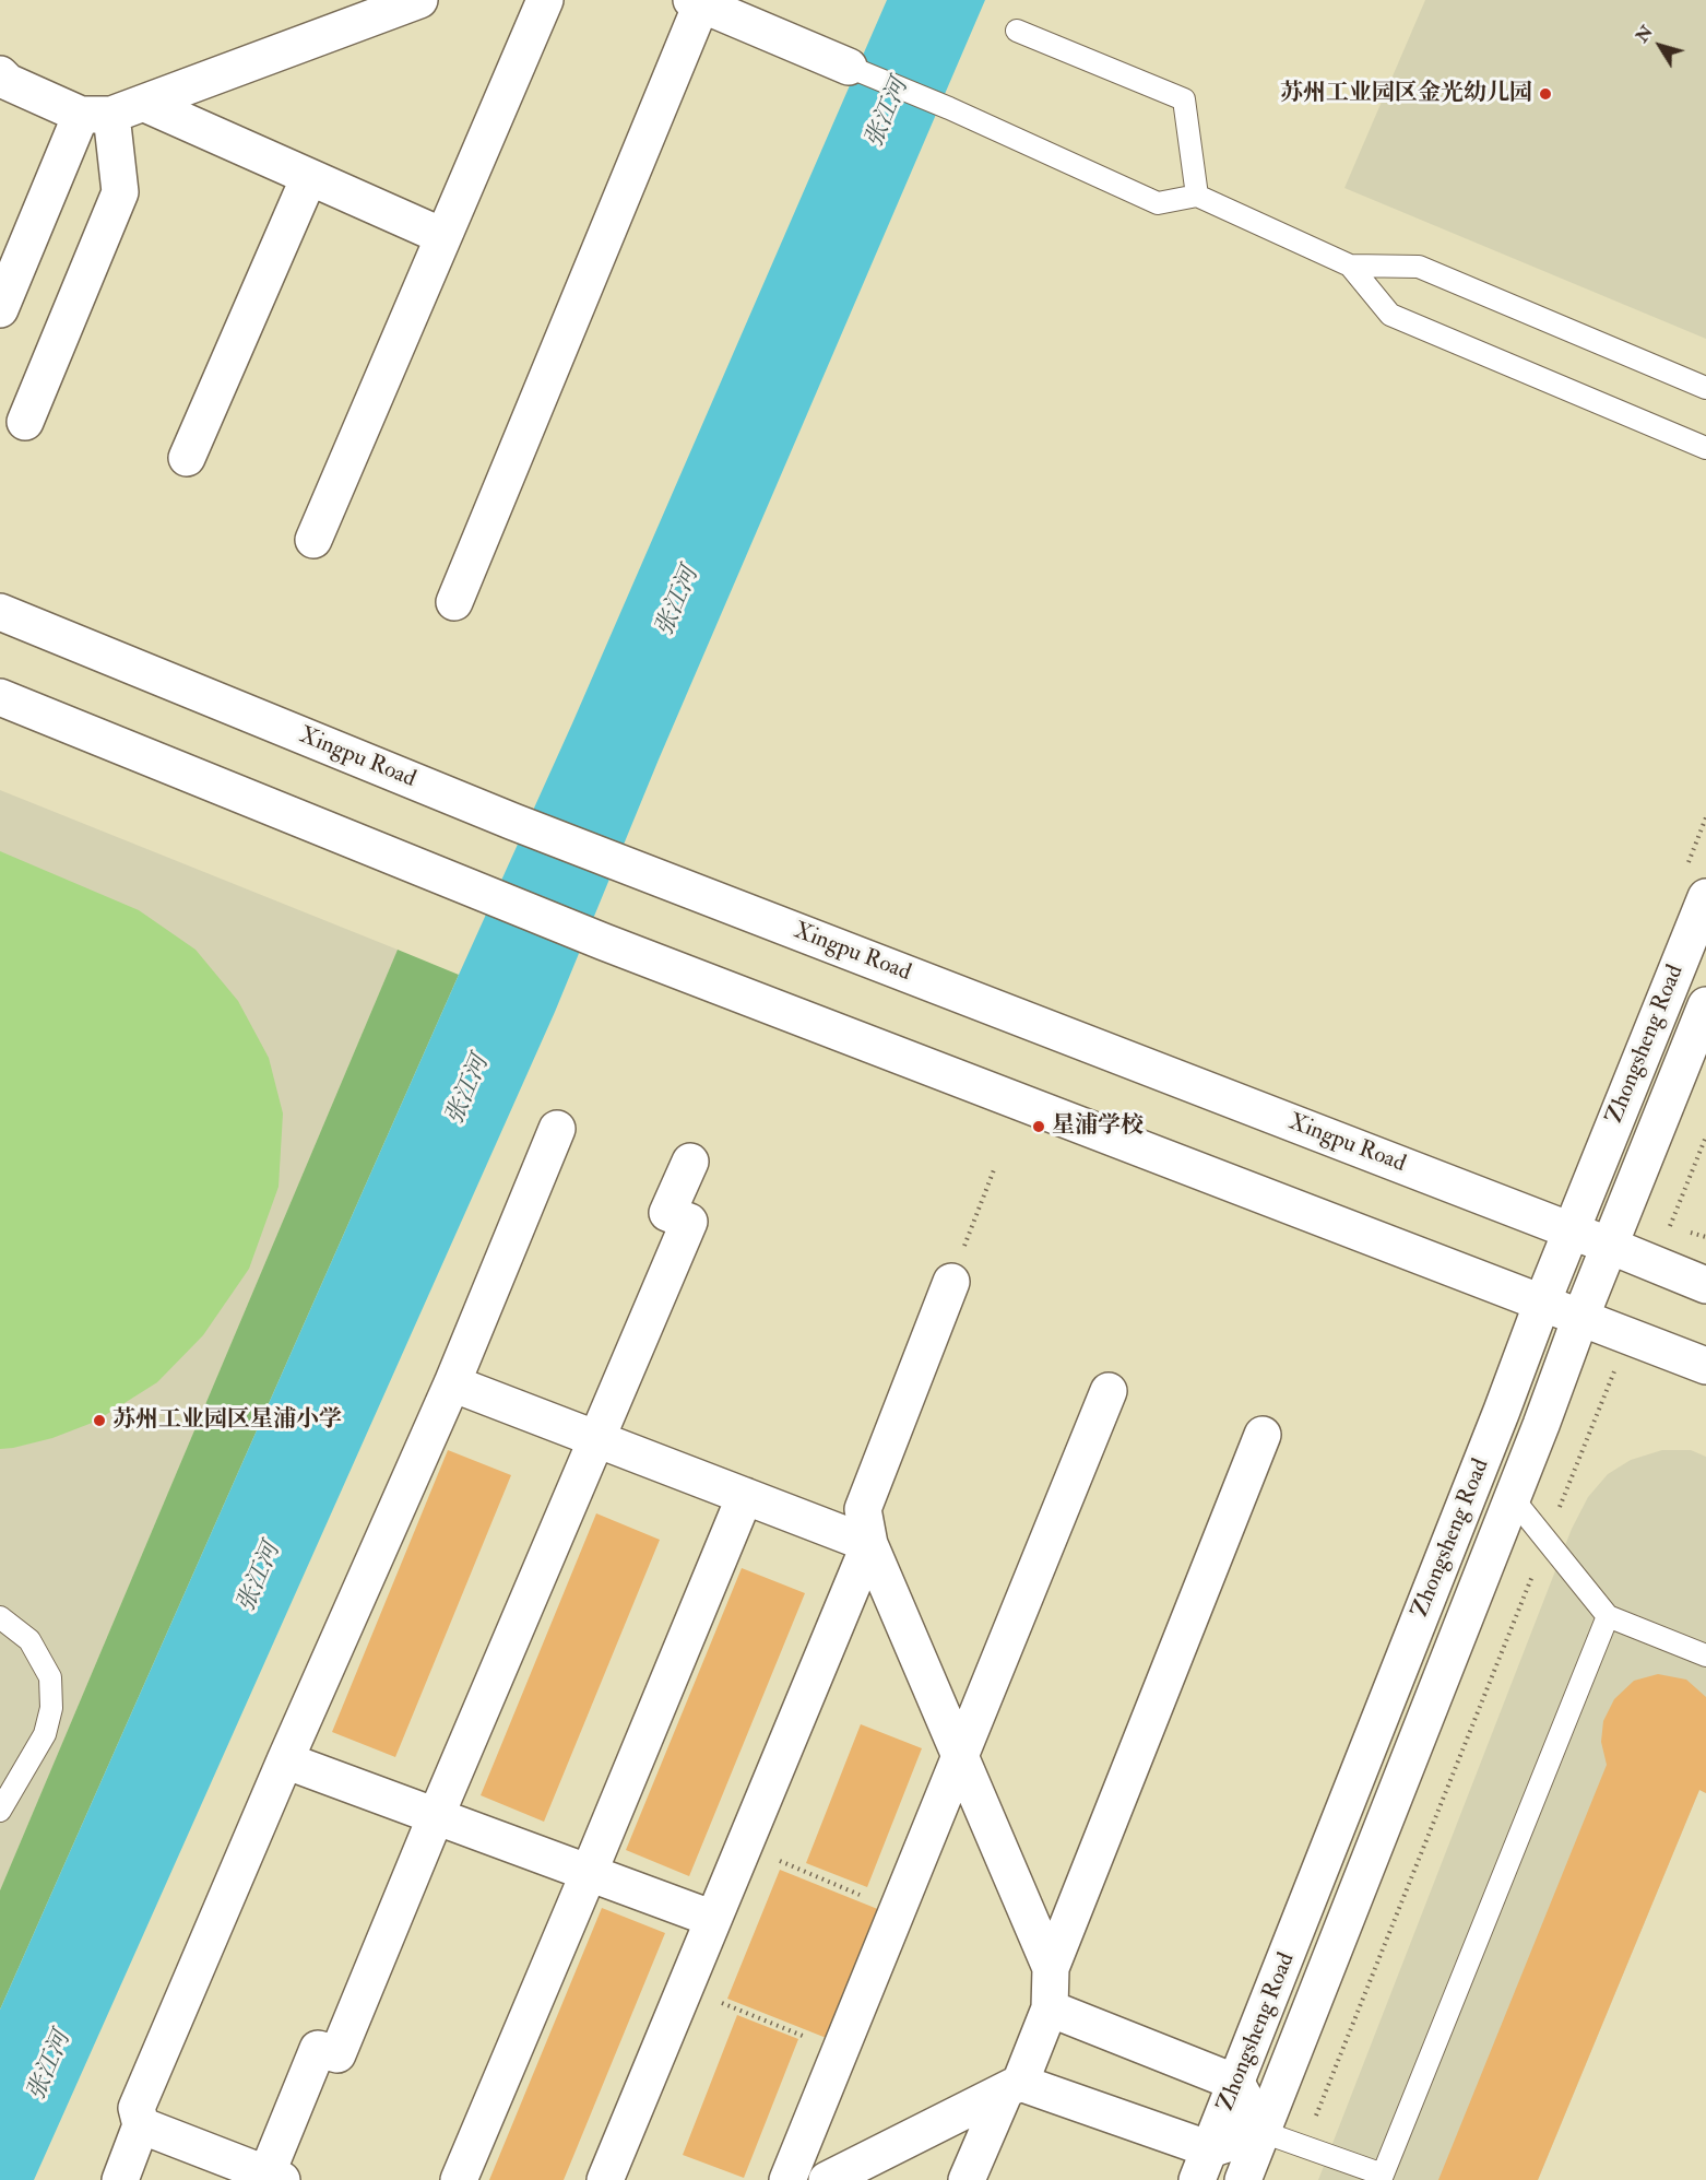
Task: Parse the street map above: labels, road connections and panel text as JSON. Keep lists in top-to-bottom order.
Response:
{
  "streets": {
    "street": ["Xingpu Road", "Zhongsheng Road"]
  },
  "crossings": [
    ["Xingpu Road", "Zhongsheng Road"]
  ],
  "water": ["张江河"],
  "places": ["苏州工业园区金光幼儿园", "星浦学校", "苏州工业园区星浦小学"],
  "north": "top left"
}
